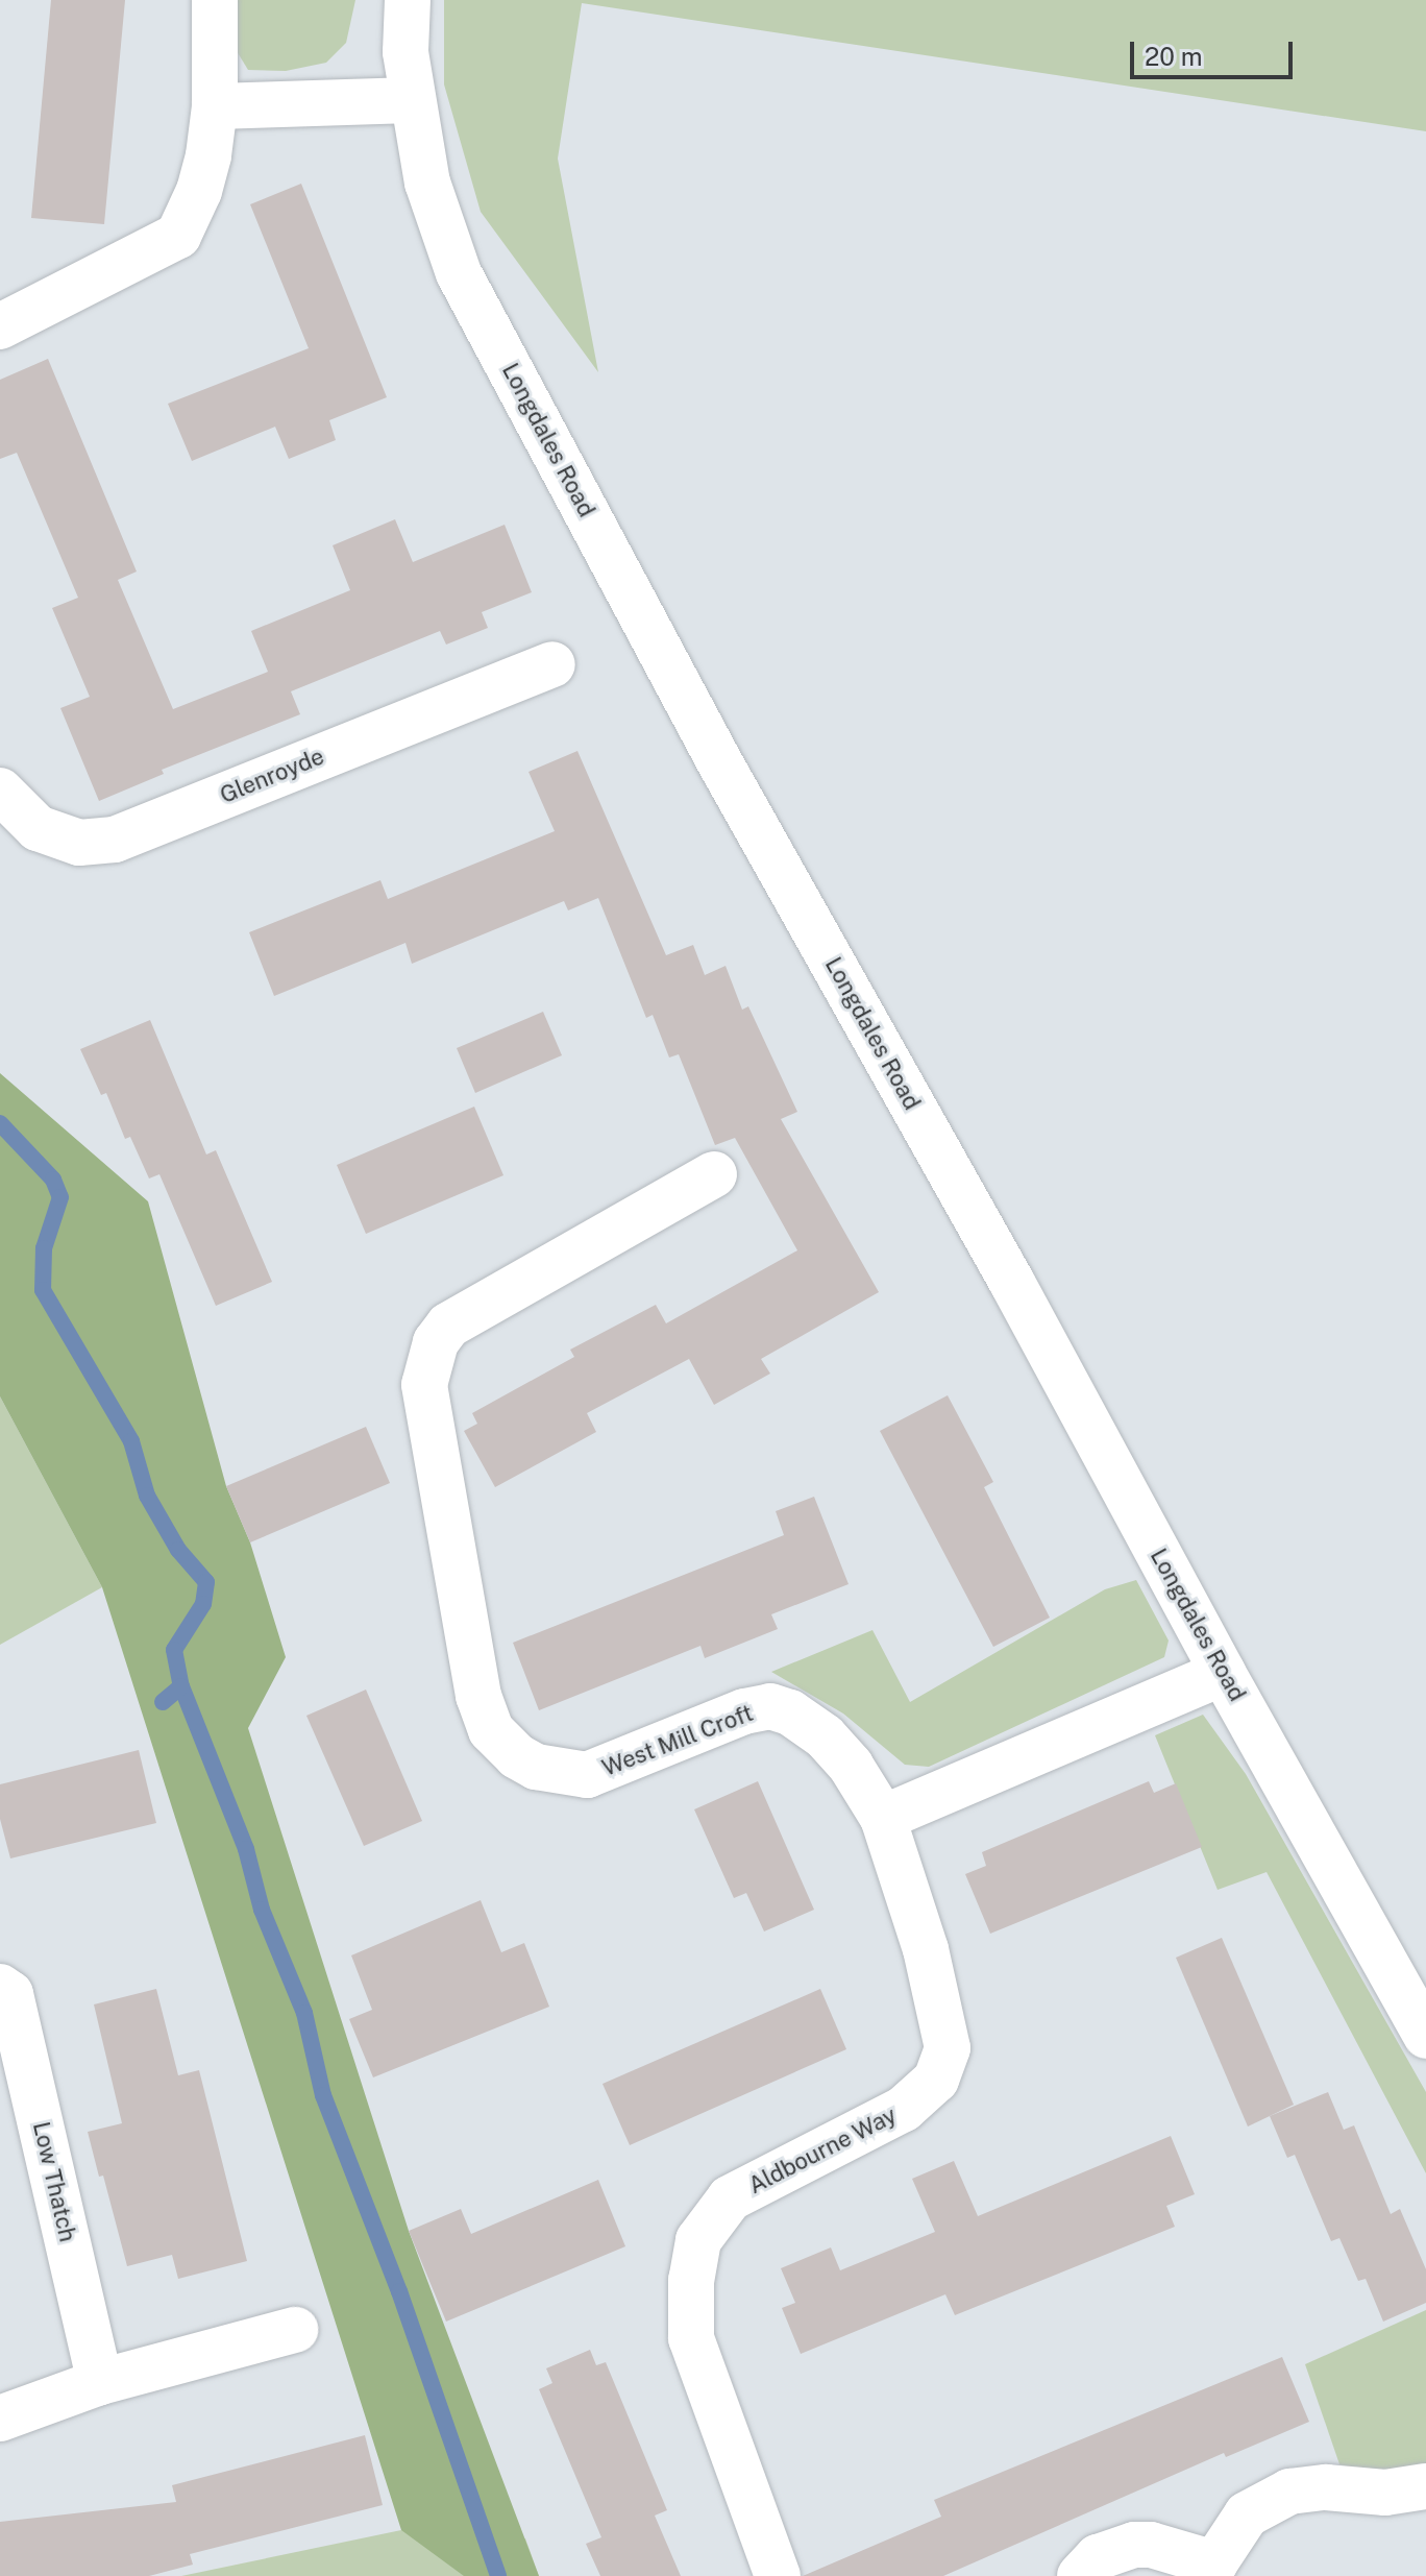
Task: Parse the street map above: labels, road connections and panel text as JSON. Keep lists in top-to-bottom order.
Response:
{
  "streets": {
    "street": [
      "Longdales Road",
      "Glenroyde",
      "West Mill Croft",
      "Aldbourne Way",
      "Low Thatch"
    ]
  },
  "crossings": [
    ["West Mill Croft", "Aldbourne Way"]
  ],
  "scale_bar": "20 m"
}
